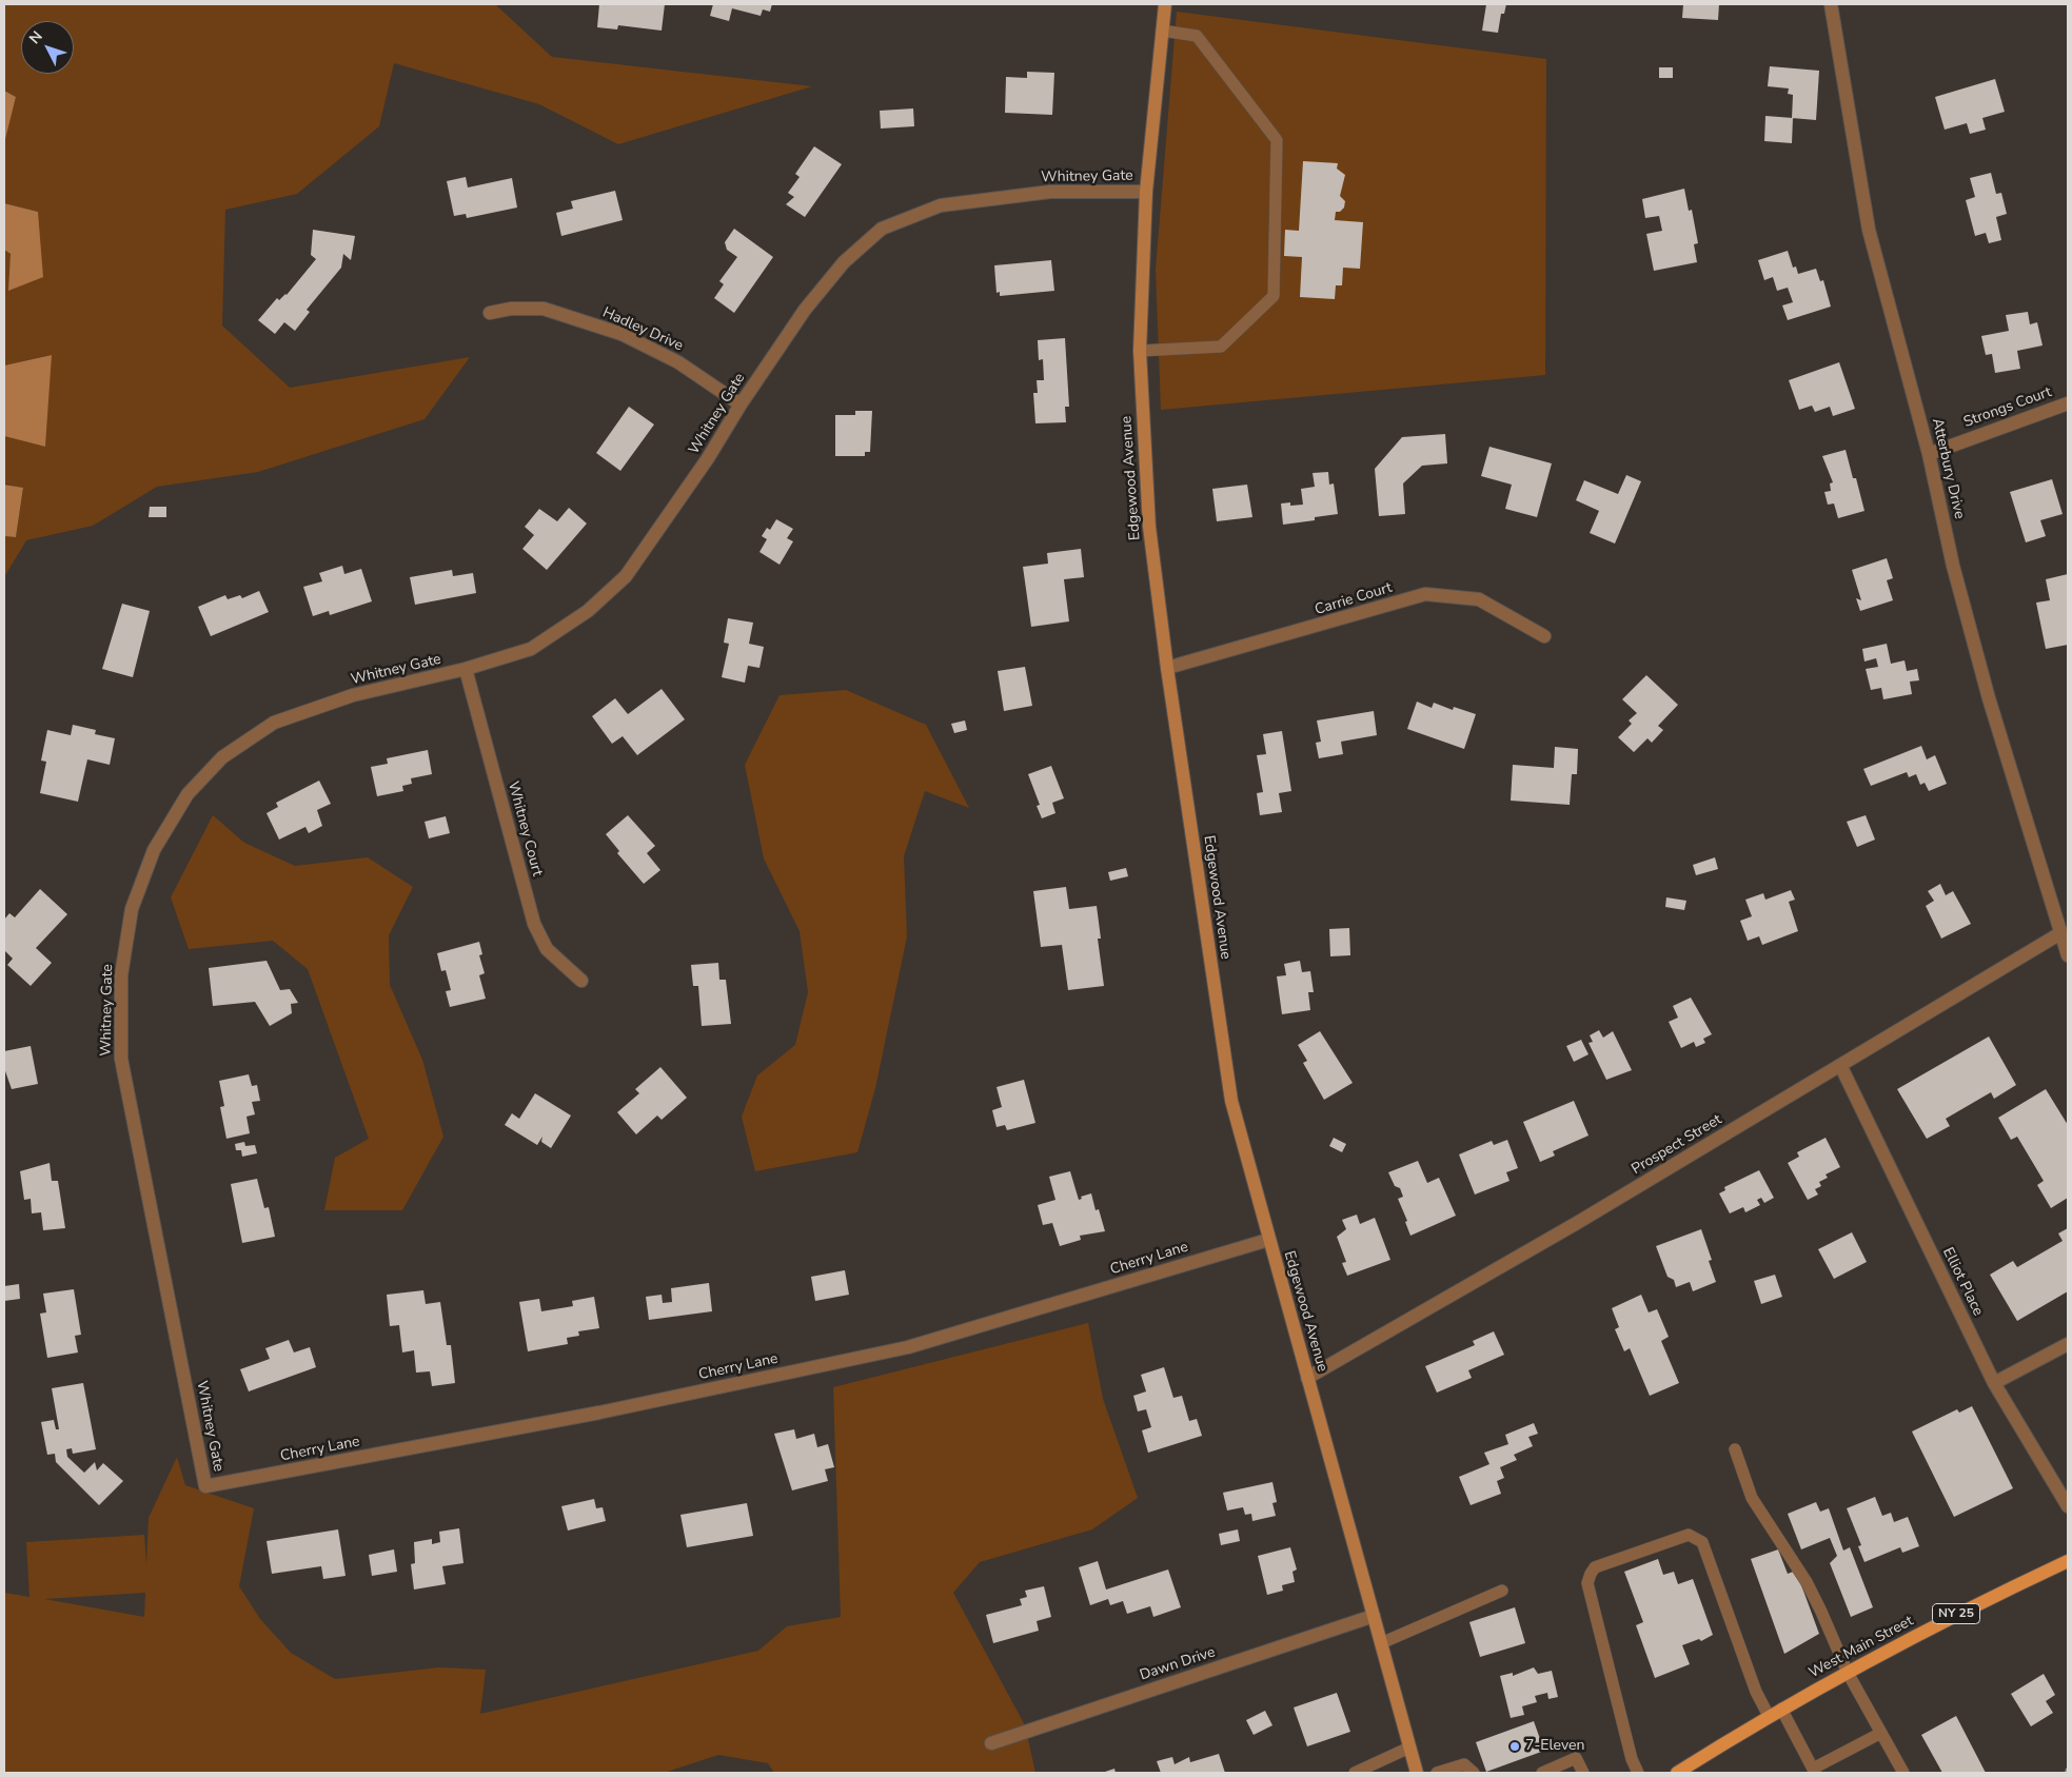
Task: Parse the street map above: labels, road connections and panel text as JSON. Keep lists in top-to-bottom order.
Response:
{
  "streets": {
    "main road": ["Edgewood Avenue", "NY 25", "West Main Street"],
    "street": [
      "Whitney Gate",
      "Hadley Drive",
      "Strongs Court",
      "Atterbury Drive",
      "Carrie Court",
      "Whitney Court",
      "Prospect Street",
      "Cherry Lane",
      "Elliot Place",
      "Dawn Drive"
    ]
  },
  "crossings": [
    ["Whitney Gate", "Hadley Drive"],
    ["Whitney Gate", "Edgewood Avenue"],
    ["Whitney Gate", "Whitney Court"],
    ["Whitney Gate", "Cherry Lane"],
    ["Strongs Court", "Atterbury Drive"],
    ["Atterbury Drive", "Prospect Street"],
    ["Edgewood Avenue", "Carrie Court"],
    ["Edgewood Avenue", "Prospect Street"],
    ["Edgewood Avenue", "Cherry Lane"],
    ["Edgewood Avenue", "Dawn Drive"],
    ["Prospect Street", "Elliot Place"]
  ],
  "places": ["7-Eleven"],
  "north": "top left"
}
